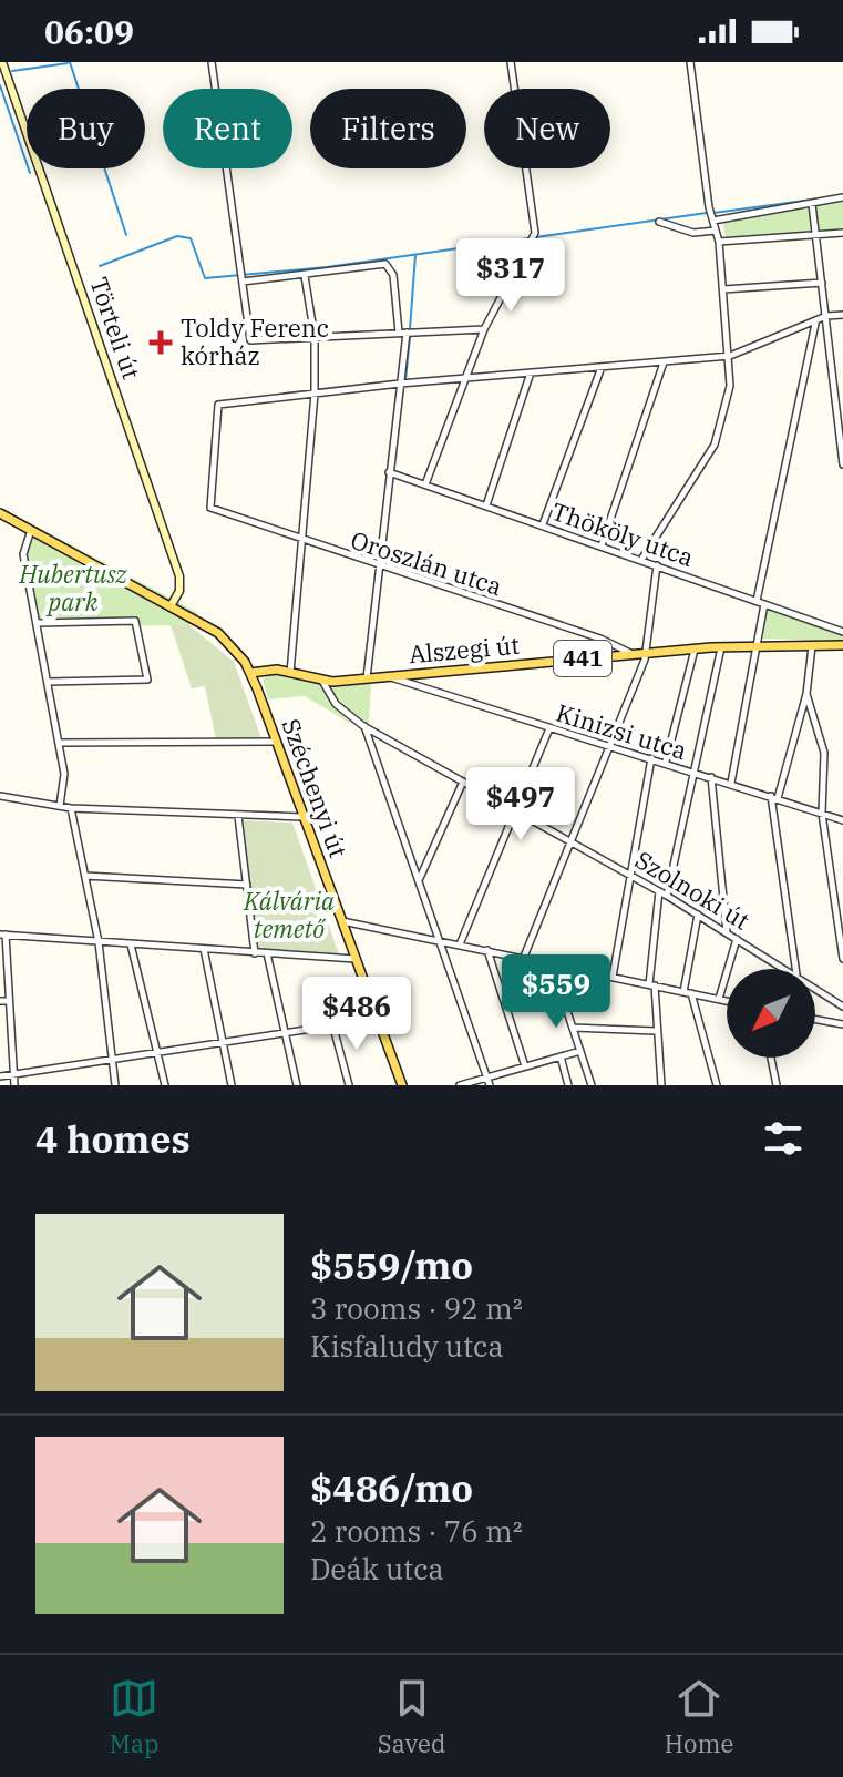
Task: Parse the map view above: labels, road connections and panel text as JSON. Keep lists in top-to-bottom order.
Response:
{
  "streets": {
    "main road": [
      "Törteli út",
      "Alszegi út",
      "441",
      "Széchenyi út"
    ],
    "street": [
      "Thököly utca",
      "Oroszlán utca",
      "Kinizsi utca",
      "Szolnoki út"
    ]
  },
  "crossings": [
    ["Törteli út", "Széchenyi út"],
    ["Oroszlán utca", "Alszegi út"],
    ["Alszegi út", "Kinizsi utca"],
    ["Alszegi út", "Széchenyi út"],
    ["Alszegi út", "Szolnoki út"]
  ],
  "parks": ["Hubertusz park", "Kálvária temető"],
  "places": {
    "health": ["Toldy Ferenc kórház"]
  },
  "north": "bottom left",
  "page": {
    "status": "06:09",
    "chip": [
      "Buy",
      "Rent",
      "Filters",
      "New"
    ],
    "price": [
      "$317",
      "$497",
      "$559",
      "$486"
    ],
    "heading": "4 homes",
    "list": [
      {
        "name": "$559/mo",
        "note": "3 rooms · 92 m² · Kisfaludy utca"
      },
      {
        "name": "$486/mo",
        "note": "2 rooms · 76 m² · Deák utca"
      }
    ],
    "tabs": ["Map", "Saved", "Home"]
  }
}
